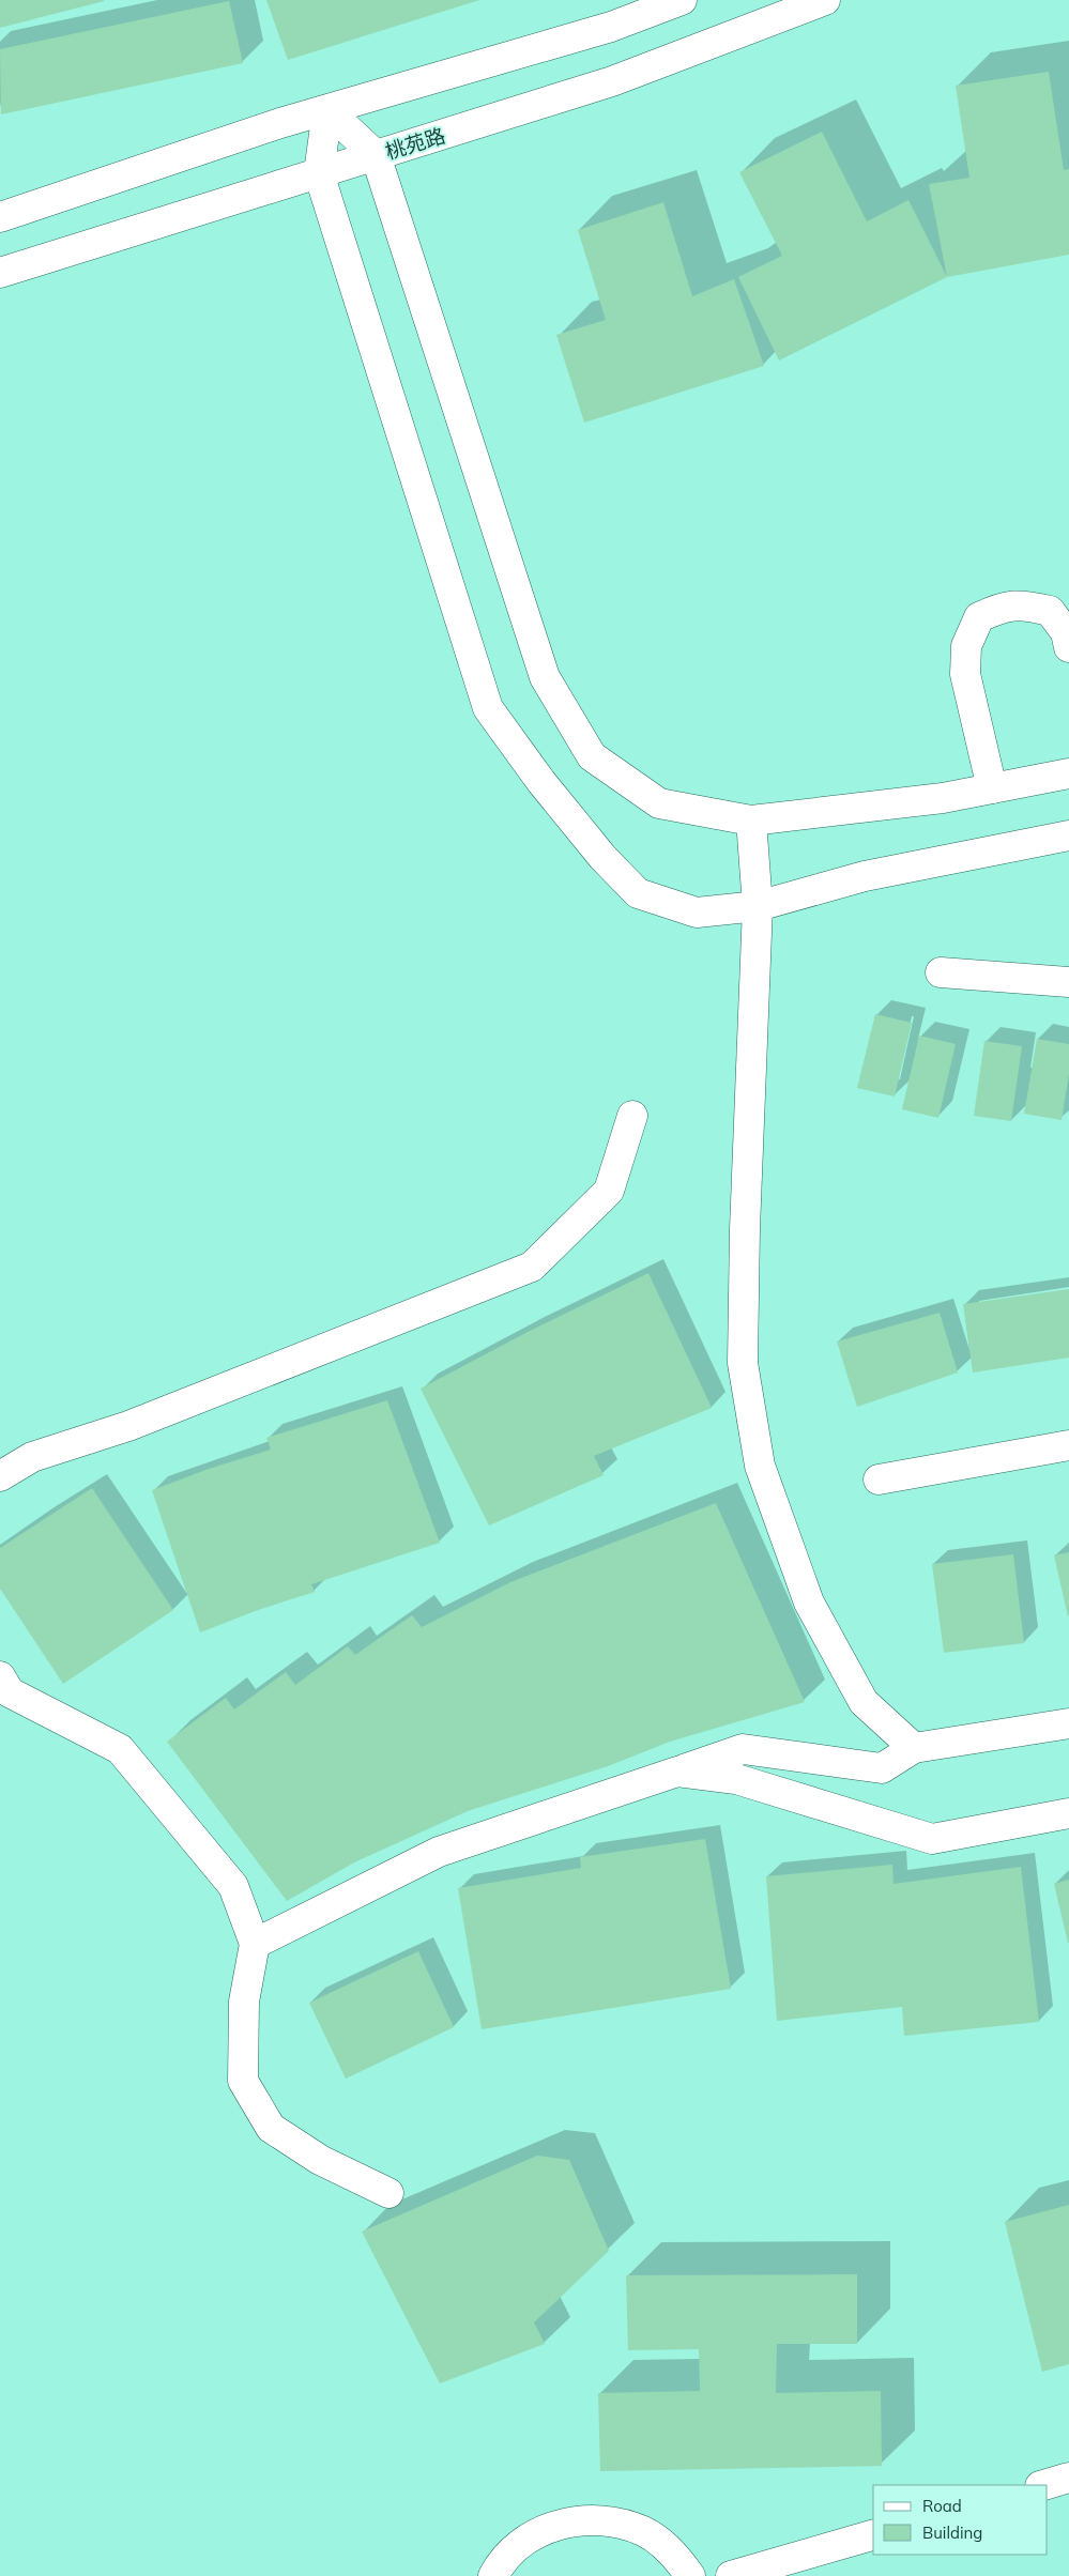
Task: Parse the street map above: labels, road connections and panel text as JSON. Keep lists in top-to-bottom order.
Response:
{
  "streets": {
    "street": ["桃苑路"]
  },
  "legend": ["Road", "Building"]
}
